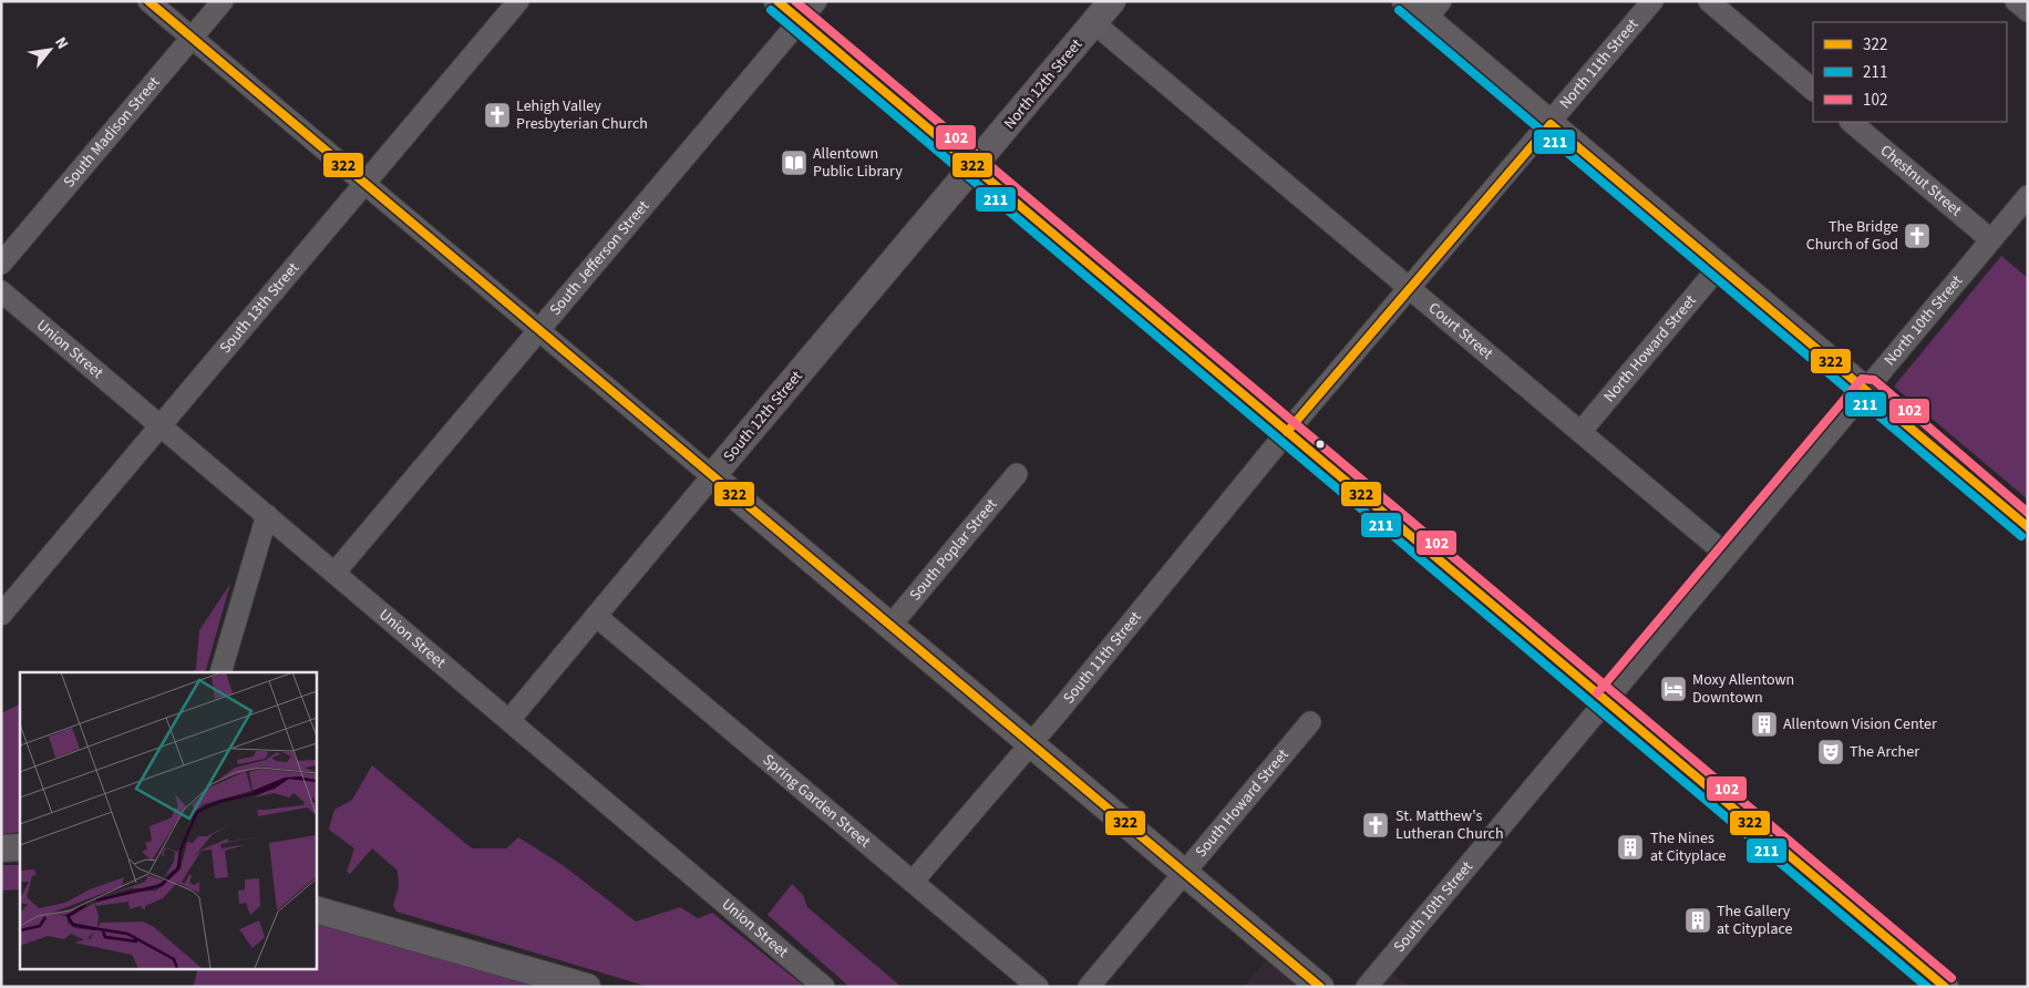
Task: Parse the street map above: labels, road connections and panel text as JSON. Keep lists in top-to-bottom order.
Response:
{
  "streets": {
    "main road": ["North 12th Street", "South 12th Street"],
    "street": [
      "North 11th Street",
      "South Madison Street",
      "Chestnut Street",
      "South Jefferson Street",
      "South 13th Street",
      "North 10th Street",
      "Court Street",
      "North Howard Street",
      "Union Street",
      "South Poplar Street",
      "South 11th Street",
      "Spring Garden Street",
      "South Howard Street",
      "South 10th Street"
    ]
  },
  "crossings": [
    ["North 11th Street", "Court Street"],
    ["North 11th Street", "South 11th Street"],
    ["North 12th Street", "Court Street"],
    ["North 12th Street", "South 12th Street"],
    ["Chestnut Street", "North 10th Street"],
    ["South Jefferson Street", "Union Street"],
    ["South 13th Street", "Union Street"],
    ["North 10th Street", "Court Street"],
    ["North 10th Street", "South 10th Street"],
    ["Court Street", "North Howard Street"],
    ["Union Street", "South 12th Street"],
    ["South 12th Street", "Spring Garden Street"],
    ["South 11th Street", "Spring Garden Street"]
  ],
  "places": {
    "church": ["Lehigh Valley Presbyterian Church", "The Bridge Church of God", "St. Matthew's Lutheran Church"],
    "library": ["Allentown Public Library"],
    "hotel": ["Moxy Allentown Downtown"],
    "building": ["Allentown Vision Center", "The Nines at Cityplace", "The Gallery at Cityplace"],
    "theatre": ["The Archer"]
  },
  "lines": ["transit line 322", "transit line 102", "transit line 211"],
  "legend": ["322", "211", "102"],
  "north": "top right"
}
